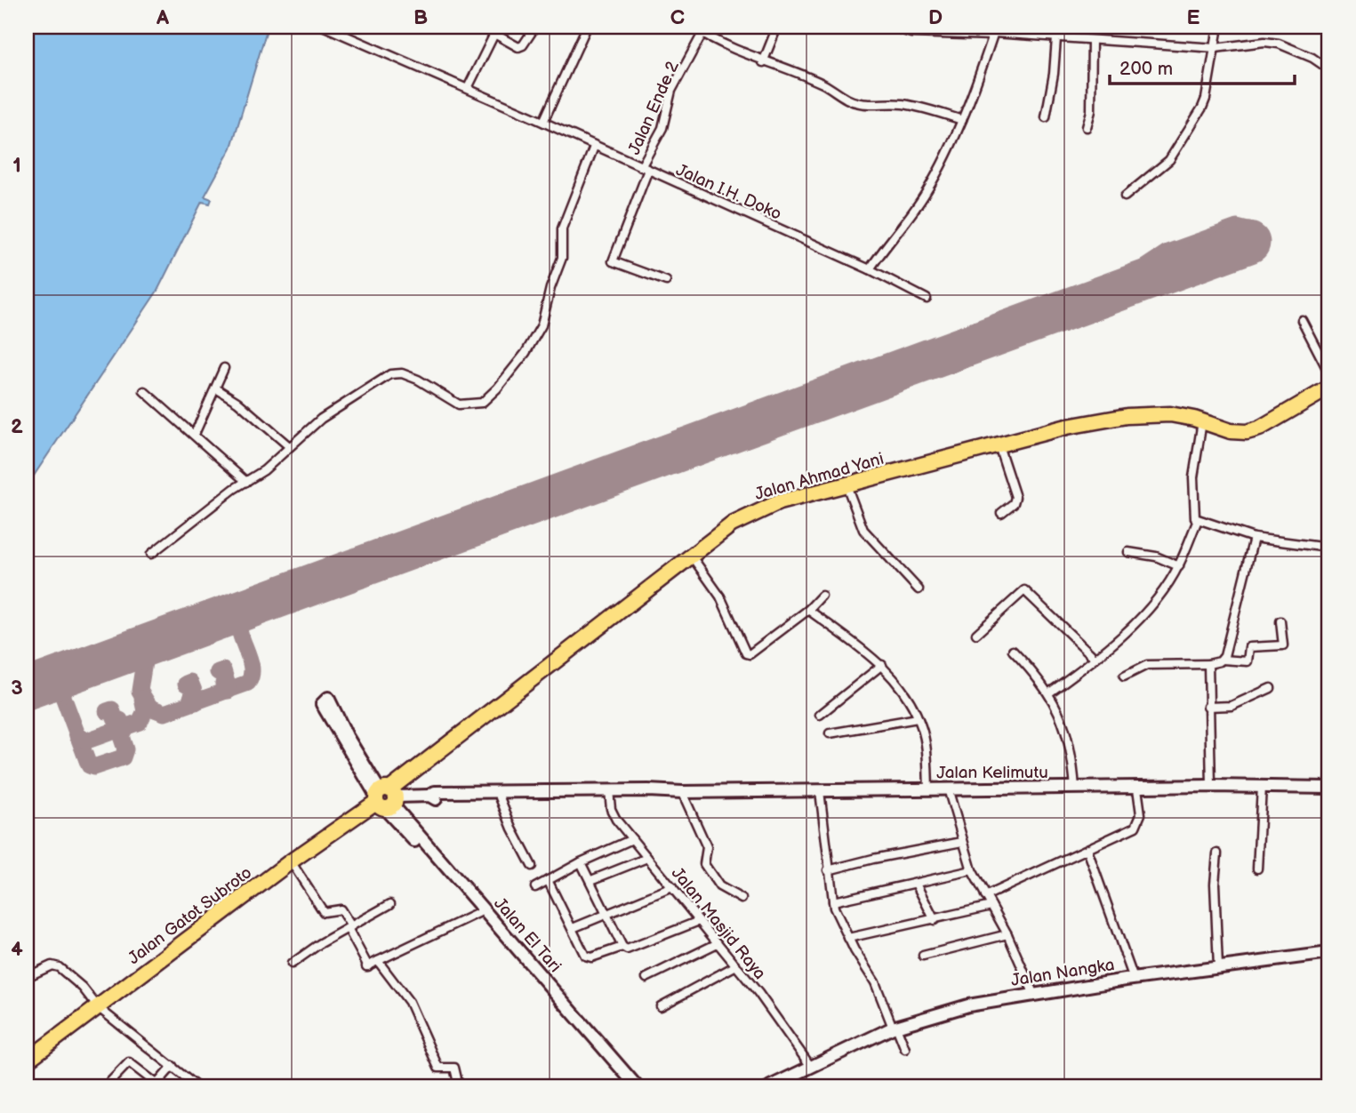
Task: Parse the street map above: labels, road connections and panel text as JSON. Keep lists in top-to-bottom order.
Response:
{
  "streets": {
    "highway": ["Jalan Ahmad Yani", "Jalan Gatot Subroto"],
    "street": [
      "Jalan Ende 2",
      "Jalan I.H. Doko",
      "Jalan Kelimutu",
      "Jalan Masjid Raya",
      "Jalan El Tari",
      "Jalan Nangka"
    ]
  },
  "crossings": [
    ["Jalan Ende 2", "Jalan I.H. Doko"],
    ["Jalan Ahmad Yani", "Jalan Gatot Subroto"],
    ["Jalan Ahmad Yani", "Jalan El Tari"],
    ["Jalan Kelimutu", "Jalan Masjid Raya"],
    ["Jalan Gatot Subroto", "Jalan El Tari"],
    ["Jalan Masjid Raya", "Jalan Nangka"]
  ],
  "scale_bar": "200 m",
  "grid": {
    "columns": [
      "A",
      "B",
      "C",
      "D",
      "E"
    ],
    "rows": [
      "1",
      "2",
      "3",
      "4"
    ]
  }
}
